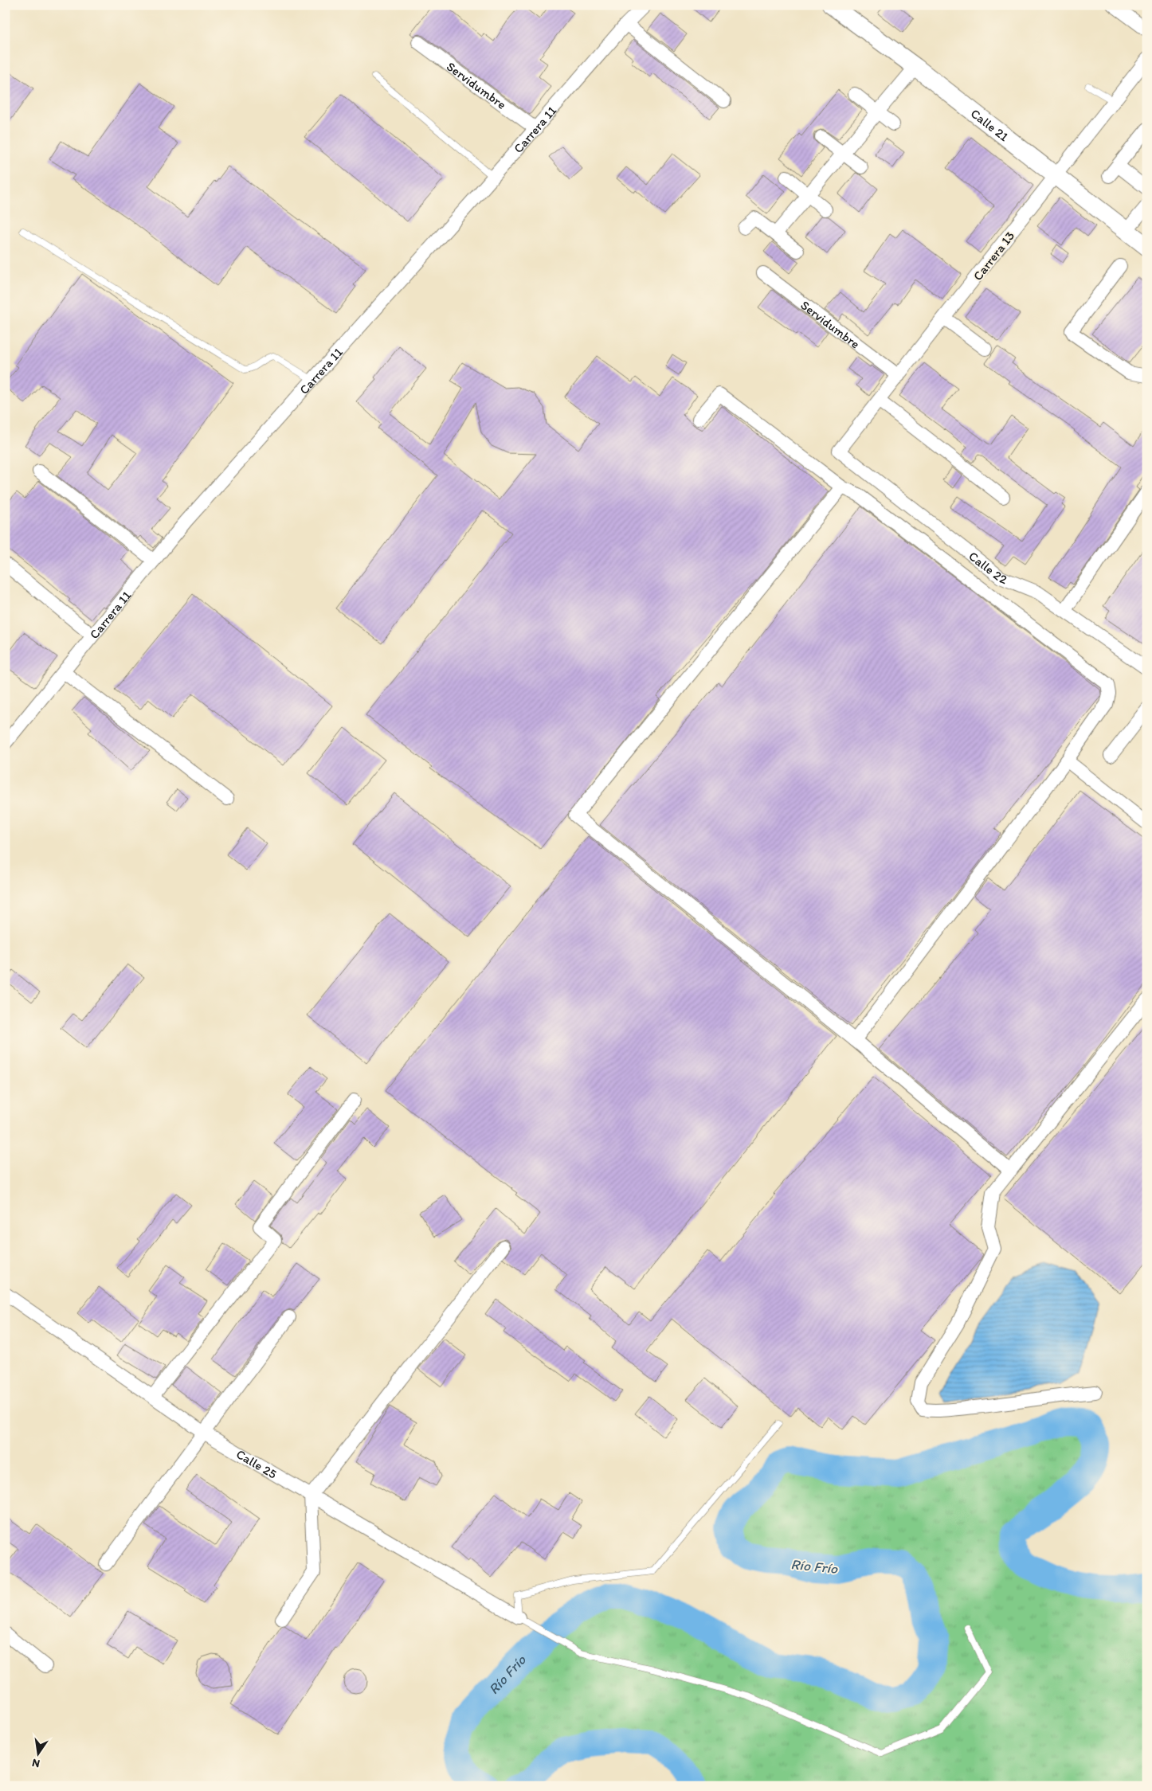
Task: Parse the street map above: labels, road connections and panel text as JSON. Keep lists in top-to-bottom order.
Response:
{
  "streets": {
    "street": [
      "Servidumbre",
      "Calle 21",
      "Carrera 11",
      "Carrera 13",
      "Calle 22",
      "Calle 25"
    ]
  },
  "crossings": [
    ["Servidumbre", "Carrera 11"],
    ["Servidumbre", "Carrera 13"],
    ["Calle 21", "Carrera 13"],
    ["Carrera 13", "Calle 22"]
  ],
  "water": ["Río Frío"],
  "north": "bottom"
}
